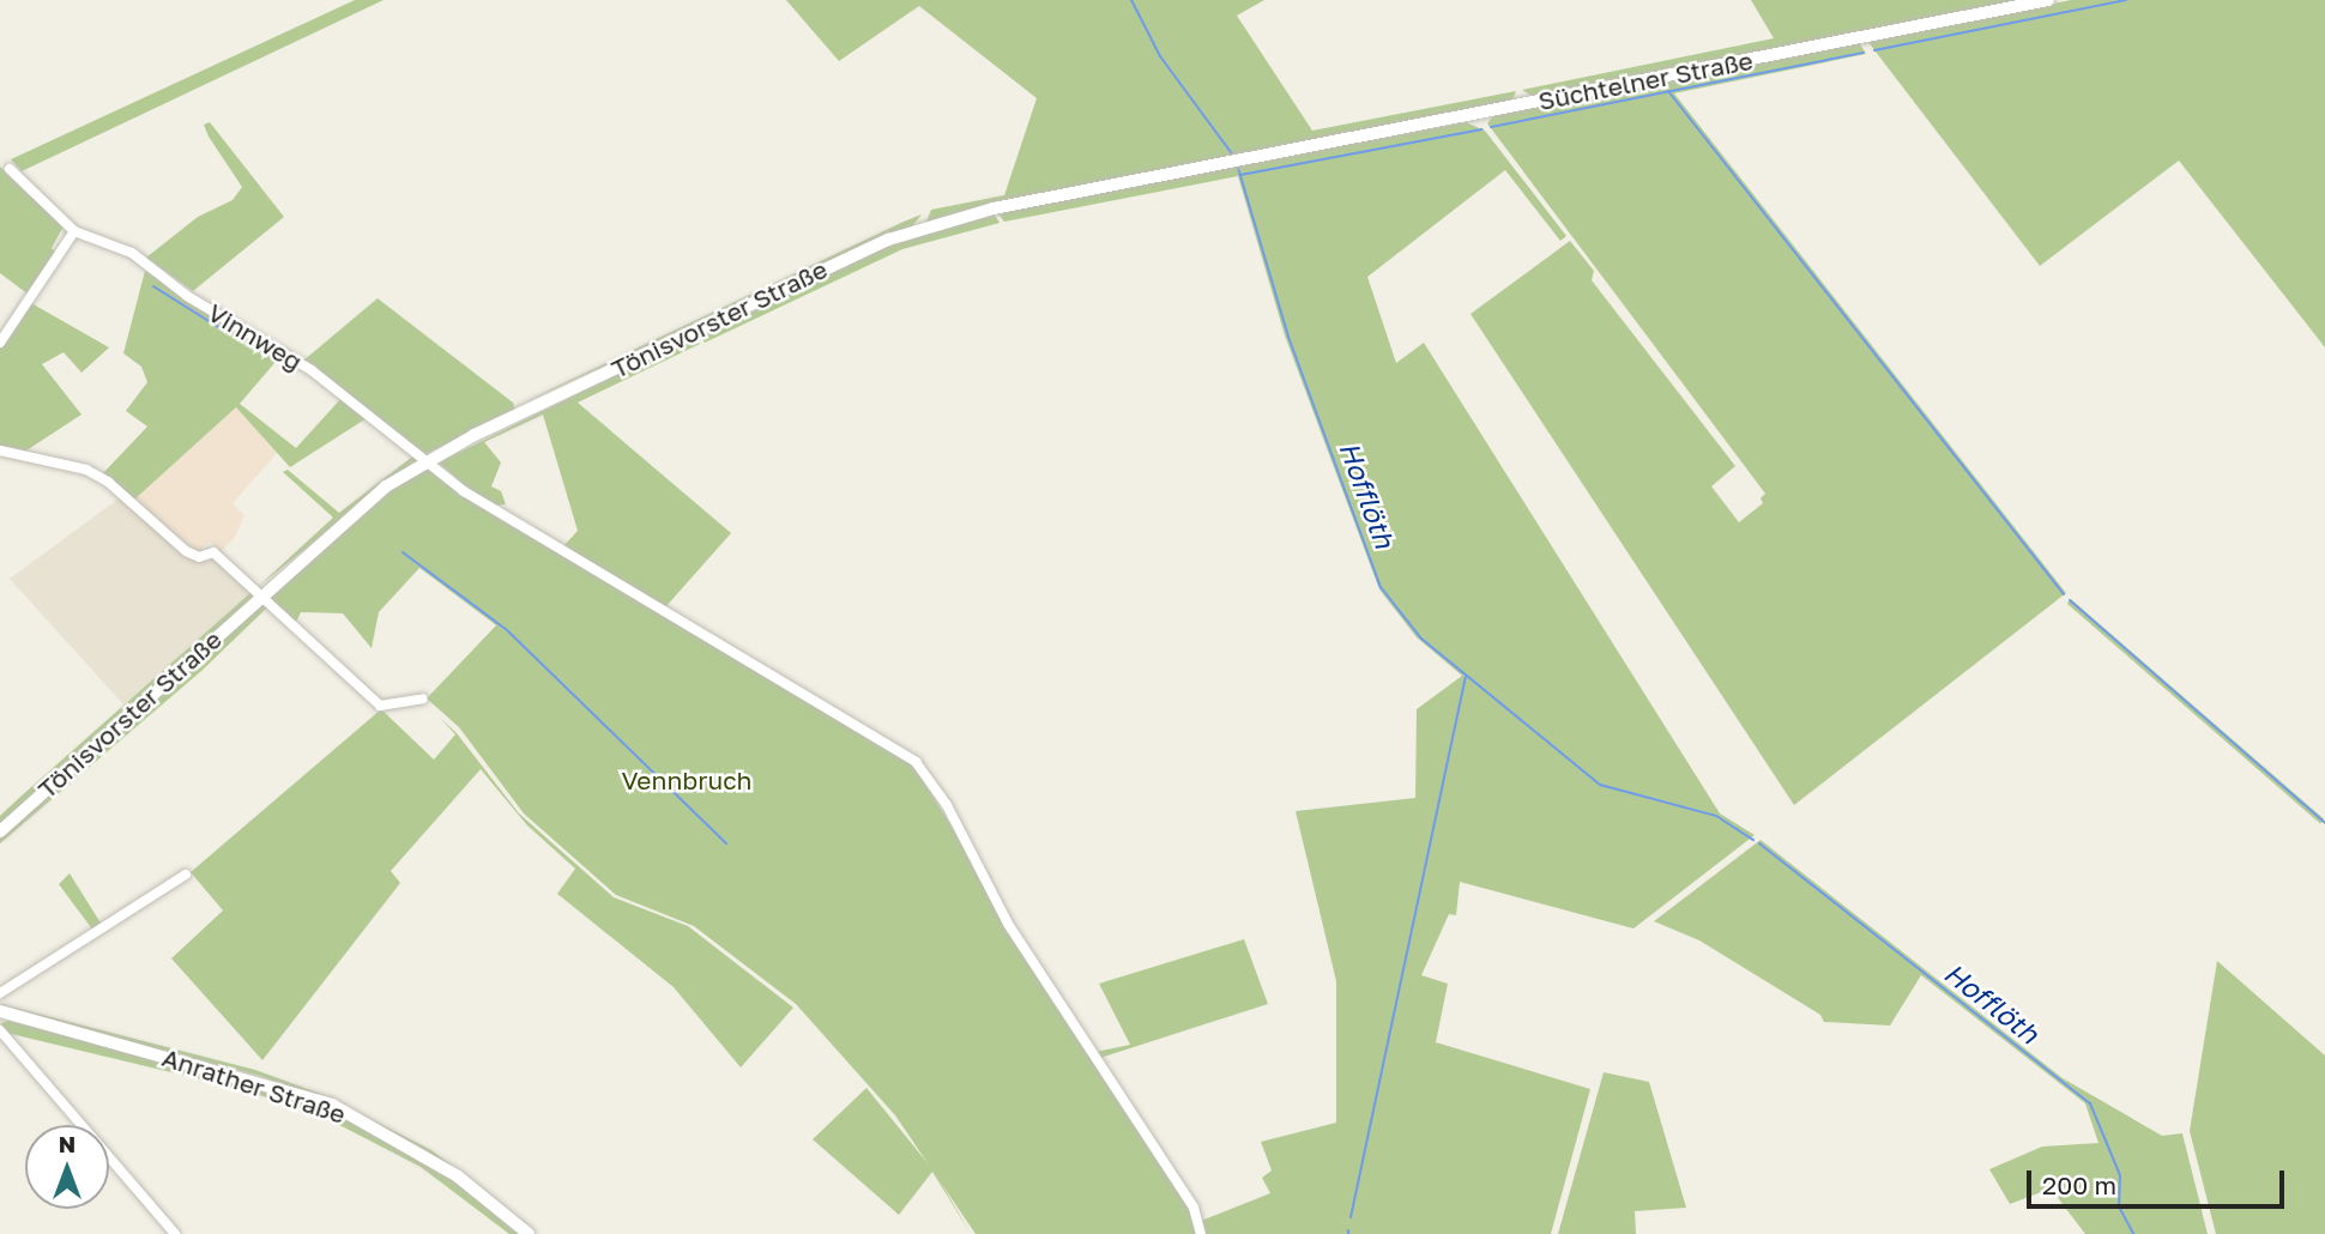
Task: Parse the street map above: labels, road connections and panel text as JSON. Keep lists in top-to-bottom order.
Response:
{
  "streets": {
    "main road": ["Süchtelner Straße", "Tönisvorster Straße", "Anrather Straße"],
    "street": ["Vinnweg"]
  },
  "crossings": [
    ["Süchtelner Straße", "Tönisvorster Straße"],
    ["Tönisvorster Straße", "Vinnweg"]
  ],
  "water": ["Hofflöth"],
  "parks": ["Vennbruch"],
  "scale_bar": "200 m",
  "north": "top"
}
